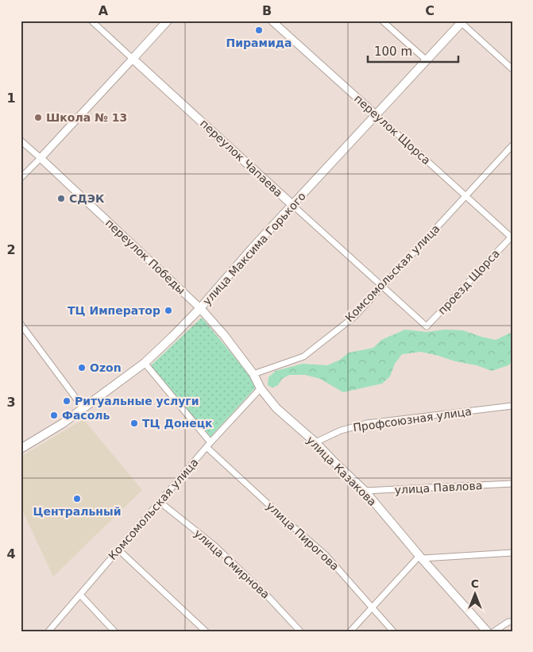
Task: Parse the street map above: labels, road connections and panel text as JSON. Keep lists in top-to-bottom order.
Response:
{
  "streets": {
    "main road": ["переулок Чапаева", "улица Максима Горького", "улица Казакова"],
    "street": [
      "переулок Щорса",
      "переулок Победы",
      "Комсомольская улица",
      "проезд Щорса",
      "Профсоюзная улица",
      "улица Павлова",
      "улица Пирогова",
      "улица Смирнова"
    ]
  },
  "crossings": [
    ["переулок Щорса", "улица Максима Горького"],
    ["переулок Щорса", "Комсомольская улица"],
    ["переулок Щорса", "проезд Щорса"],
    ["переулок Чапаева", "улица Максима Горького"],
    ["переулок Чапаева", "Комсомольская улица"],
    ["переулок Чапаева", "проезд Щорса"],
    ["улица Максима Горького", "переулок Победы"],
    ["улица Максима Горького", "улица Казакова"],
    ["улица Максима Горького", "улица Пирогова"],
    ["переулок Победы", "улица Казакова"],
    ["Комсомольская улица", "улица Казакова"],
    ["Комсомольская улица", "улица Пирогова"],
    ["Комсомольская улица", "улица Смирнова"],
    ["Профсоюзная улица", "улица Казакова"],
    ["улица Казакова", "улица Павлова"]
  ],
  "places": [
    "Пирамида",
    "Школа № 13",
    "СДЭК",
    "ТЦ Император",
    "Ozon",
    "Ритуальные услуги",
    "Фасоль",
    "ТЦ Донецк",
    "Центральный"
  ],
  "scale_bar": "100 m",
  "north": "top",
  "grid": {
    "columns": ["A", "B", "C"],
    "rows": [
      "1",
      "2",
      "3",
      "4"
    ]
  }
}
